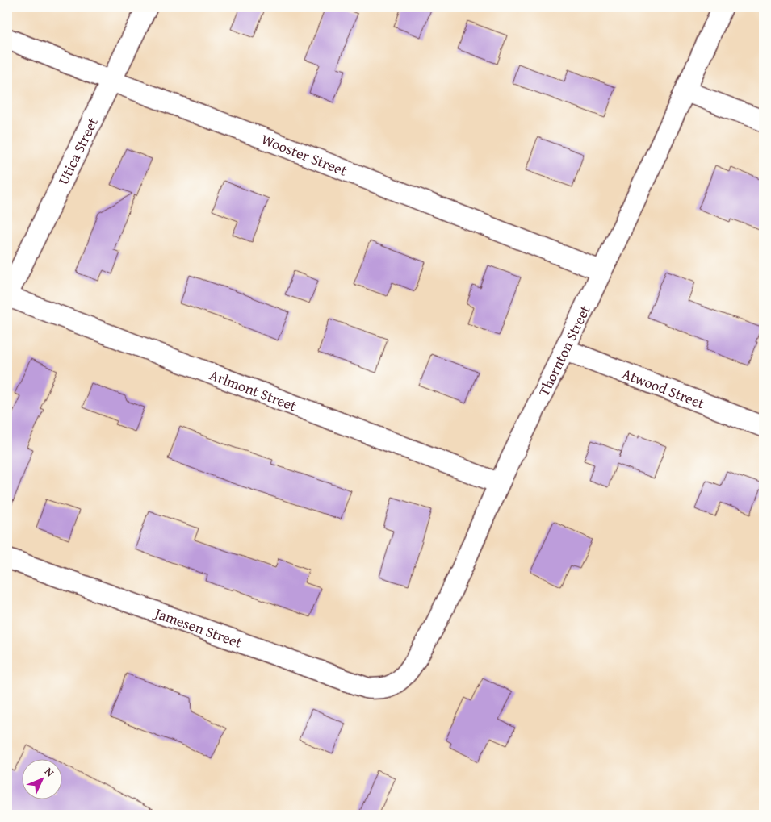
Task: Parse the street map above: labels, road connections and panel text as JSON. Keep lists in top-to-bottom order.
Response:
{
  "streets": {
    "street": [
      "Utica Street",
      "Wooster Street",
      "Thornton Street",
      "Atwood Street",
      "Arlmont Street",
      "Jamesen Street"
    ]
  },
  "crossings": [
    ["Utica Street", "Wooster Street"],
    ["Utica Street", "Arlmont Street"],
    ["Wooster Street", "Thornton Street"],
    ["Thornton Street", "Atwood Street"],
    ["Thornton Street", "Arlmont Street"],
    ["Thornton Street", "Jamesen Street"]
  ],
  "north": "top right"
}
